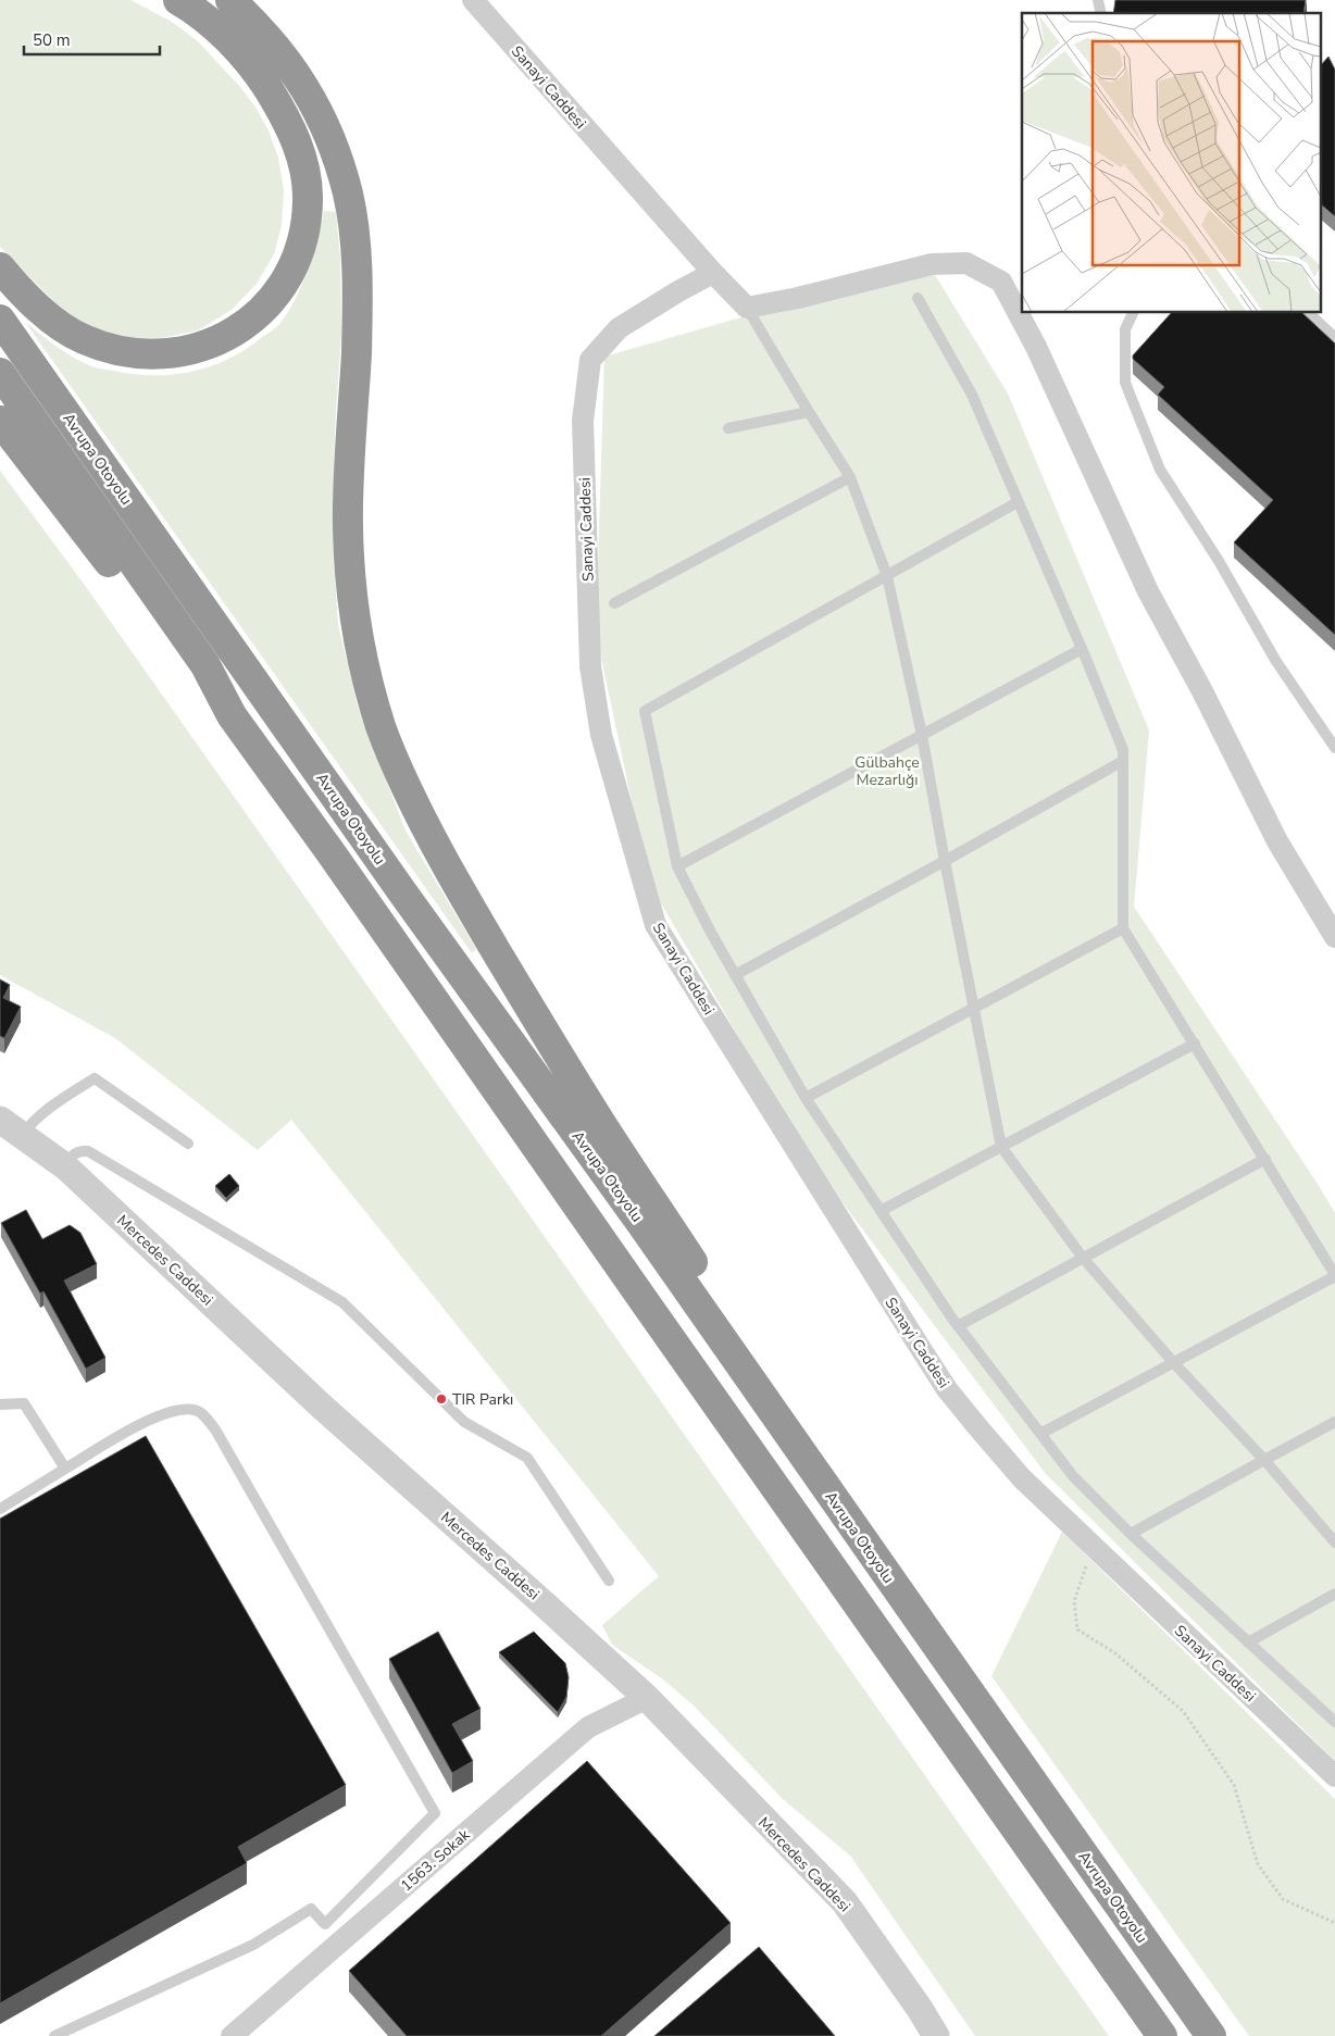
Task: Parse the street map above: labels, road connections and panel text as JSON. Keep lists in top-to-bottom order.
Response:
{
  "streets": {
    "highway": ["Avrupa Otoyolu"],
    "street": ["Sanayi Caddesi", "Mercedes Caddesi", "1563. Sokak"]
  },
  "crossings": [
    ["Mercedes Caddesi", "1563. Sokak"]
  ],
  "parks": ["Gülbahçe Mezarlığı"],
  "places": ["TIR Parkı"],
  "scale_bar": "50 m"
}
